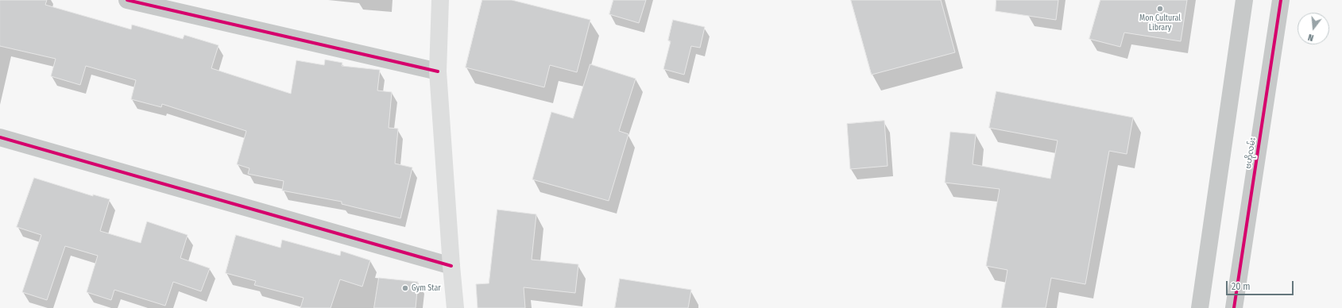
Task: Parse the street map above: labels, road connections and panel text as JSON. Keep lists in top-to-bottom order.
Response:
{
  "streets": {
    "street": ["ဗဟိုလမ်း"]
  },
  "places": ["Mon Cultural Library", "Gym Star"],
  "scale_bar": "20 m",
  "north": "bottom"
}
